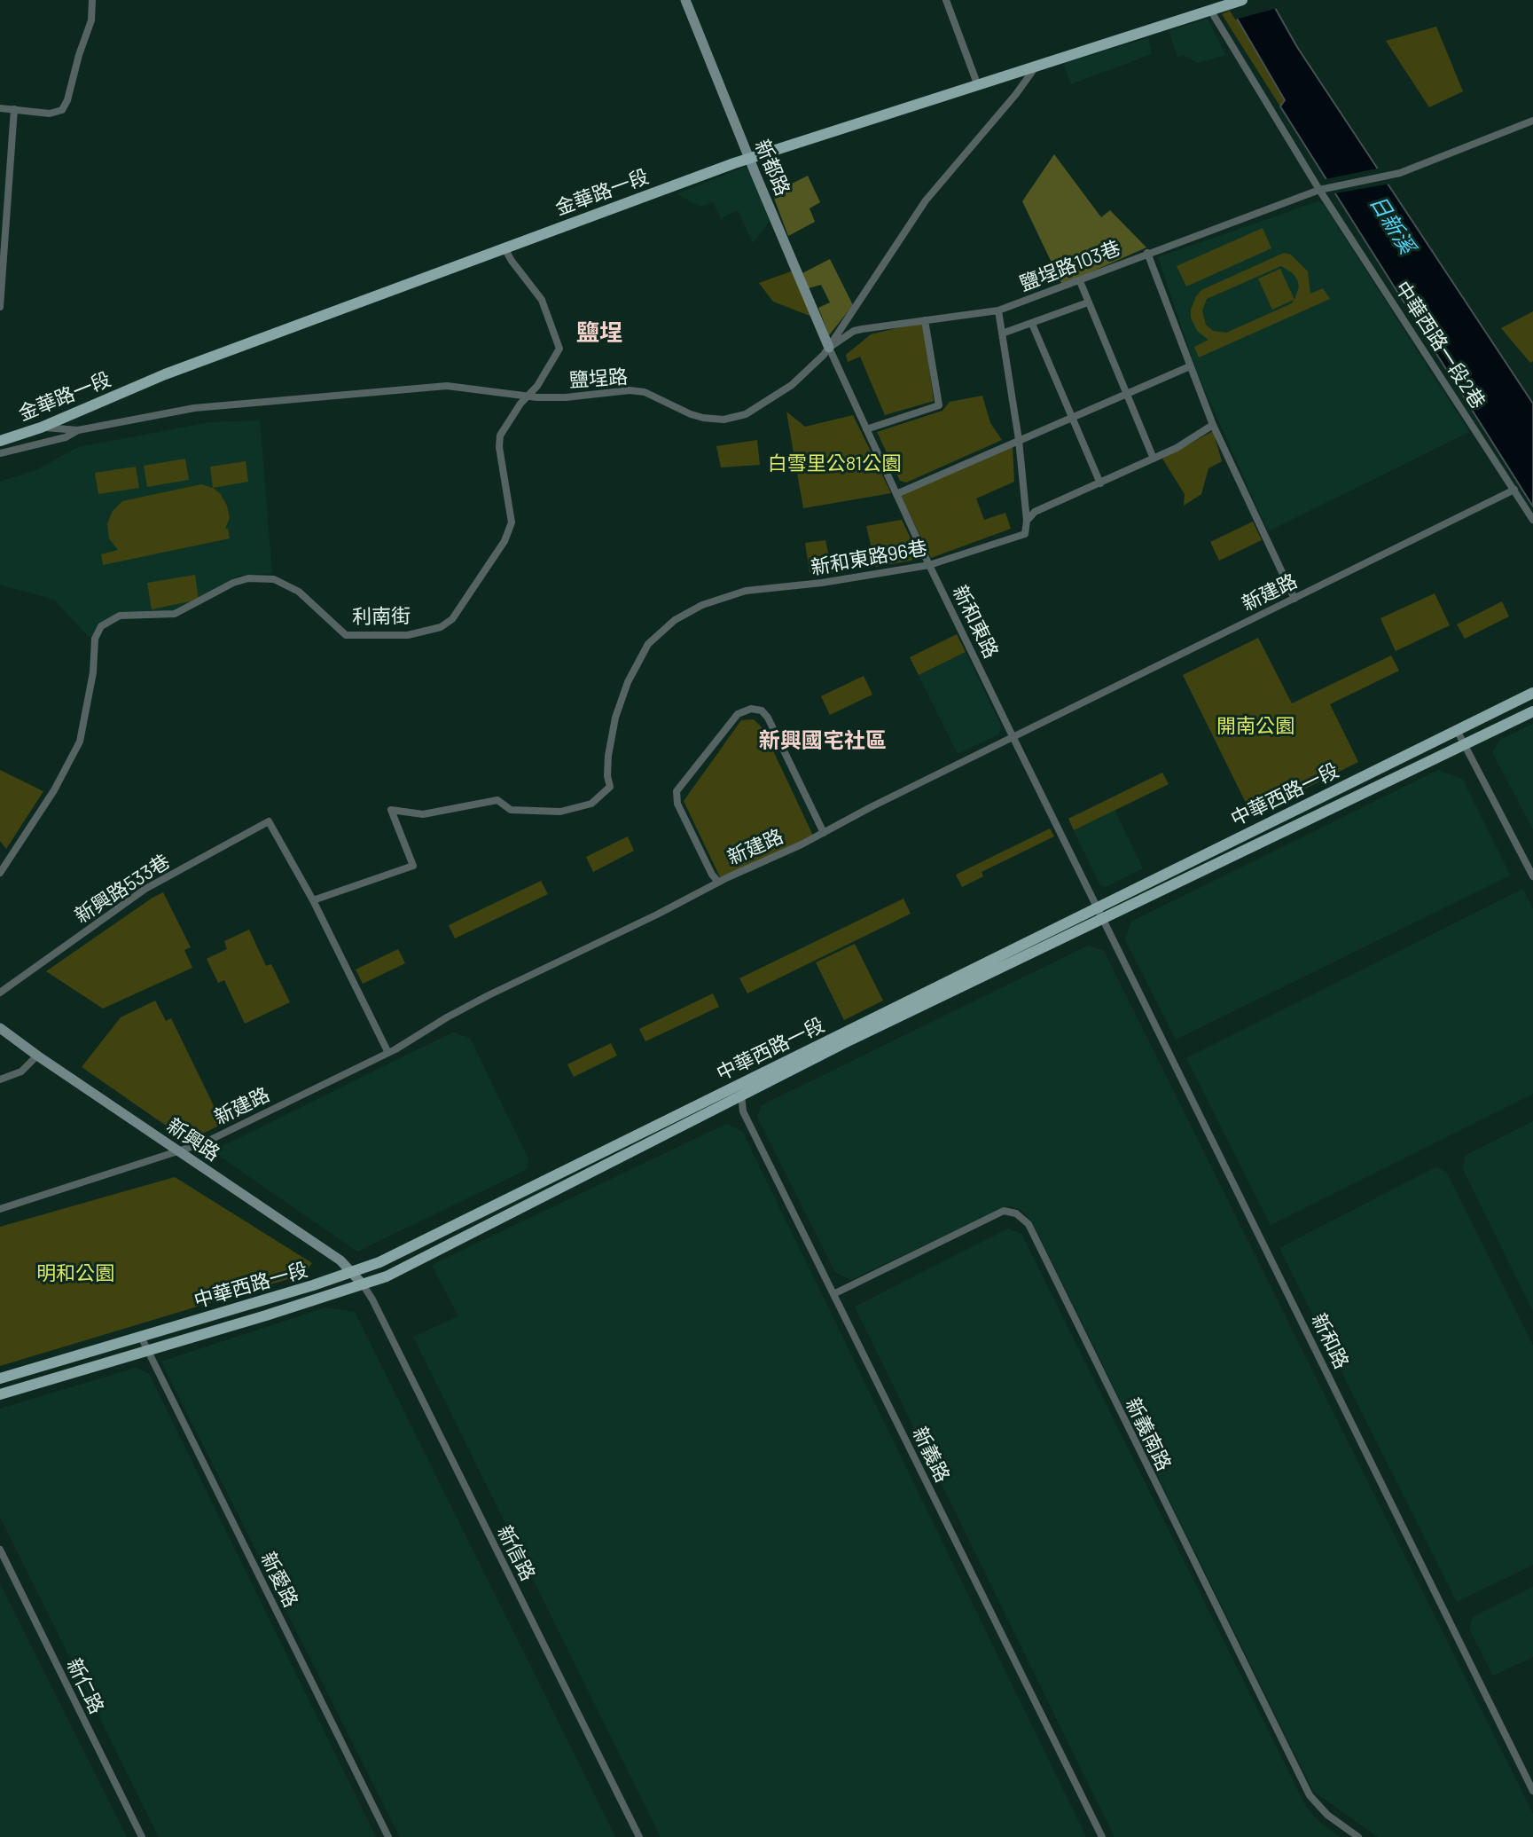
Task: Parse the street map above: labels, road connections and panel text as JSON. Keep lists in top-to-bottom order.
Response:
{
  "streets": {
    "main road": ["金華路一段", "中華西路一段"],
    "street": [
      "新都路",
      "鹽埕路103巷",
      "中華西路一段2巷",
      "鹽埕路",
      "新和東路96巷",
      "新建路",
      "利南街",
      "新和東路",
      "新興路533巷",
      "新興路",
      "新和路",
      "新義南路",
      "新義路",
      "新信路",
      "新愛路",
      "新仁路"
    ]
  },
  "crossings": [
    ["新都路", "金華路一段"],
    ["新都路", "鹽埕路103巷"],
    ["新都路", "鹽埕路"],
    ["新都路", "新和東路"],
    ["金華路一段", "中華西路一段2巷"],
    ["金華路一段", "鹽埕路"],
    ["金華路一段", "利南街"],
    ["鹽埕路103巷", "中華西路一段2巷"],
    ["鹽埕路103巷", "鹽埕路"],
    ["鹽埕路103巷", "新和東路"],
    ["中華西路一段2巷", "新建路"],
    ["鹽埕路", "利南街"],
    ["鹽埕路", "新和東路"],
    ["新和東路96巷", "新和東路"],
    ["新和東路96巷", "新興路533巷"],
    ["新建路", "新和東路"],
    ["新建路", "新興路"],
    ["新和東路", "中華西路一段"],
    ["新和東路", "新和路"],
    ["中華西路一段", "新興路"],
    ["中華西路一段", "新和路"],
    ["中華西路一段", "新義路"],
    ["中華西路一段", "新信路"],
    ["中華西路一段", "新愛路"],
    ["新興路", "新信路"],
    ["新義南路", "新義路"]
  ],
  "districts": ["鹽埕", "新興國宅社區"],
  "water": ["日新溪"],
  "parks": ["白雪里公81公園", "開南公園", "明和公園"]
}
